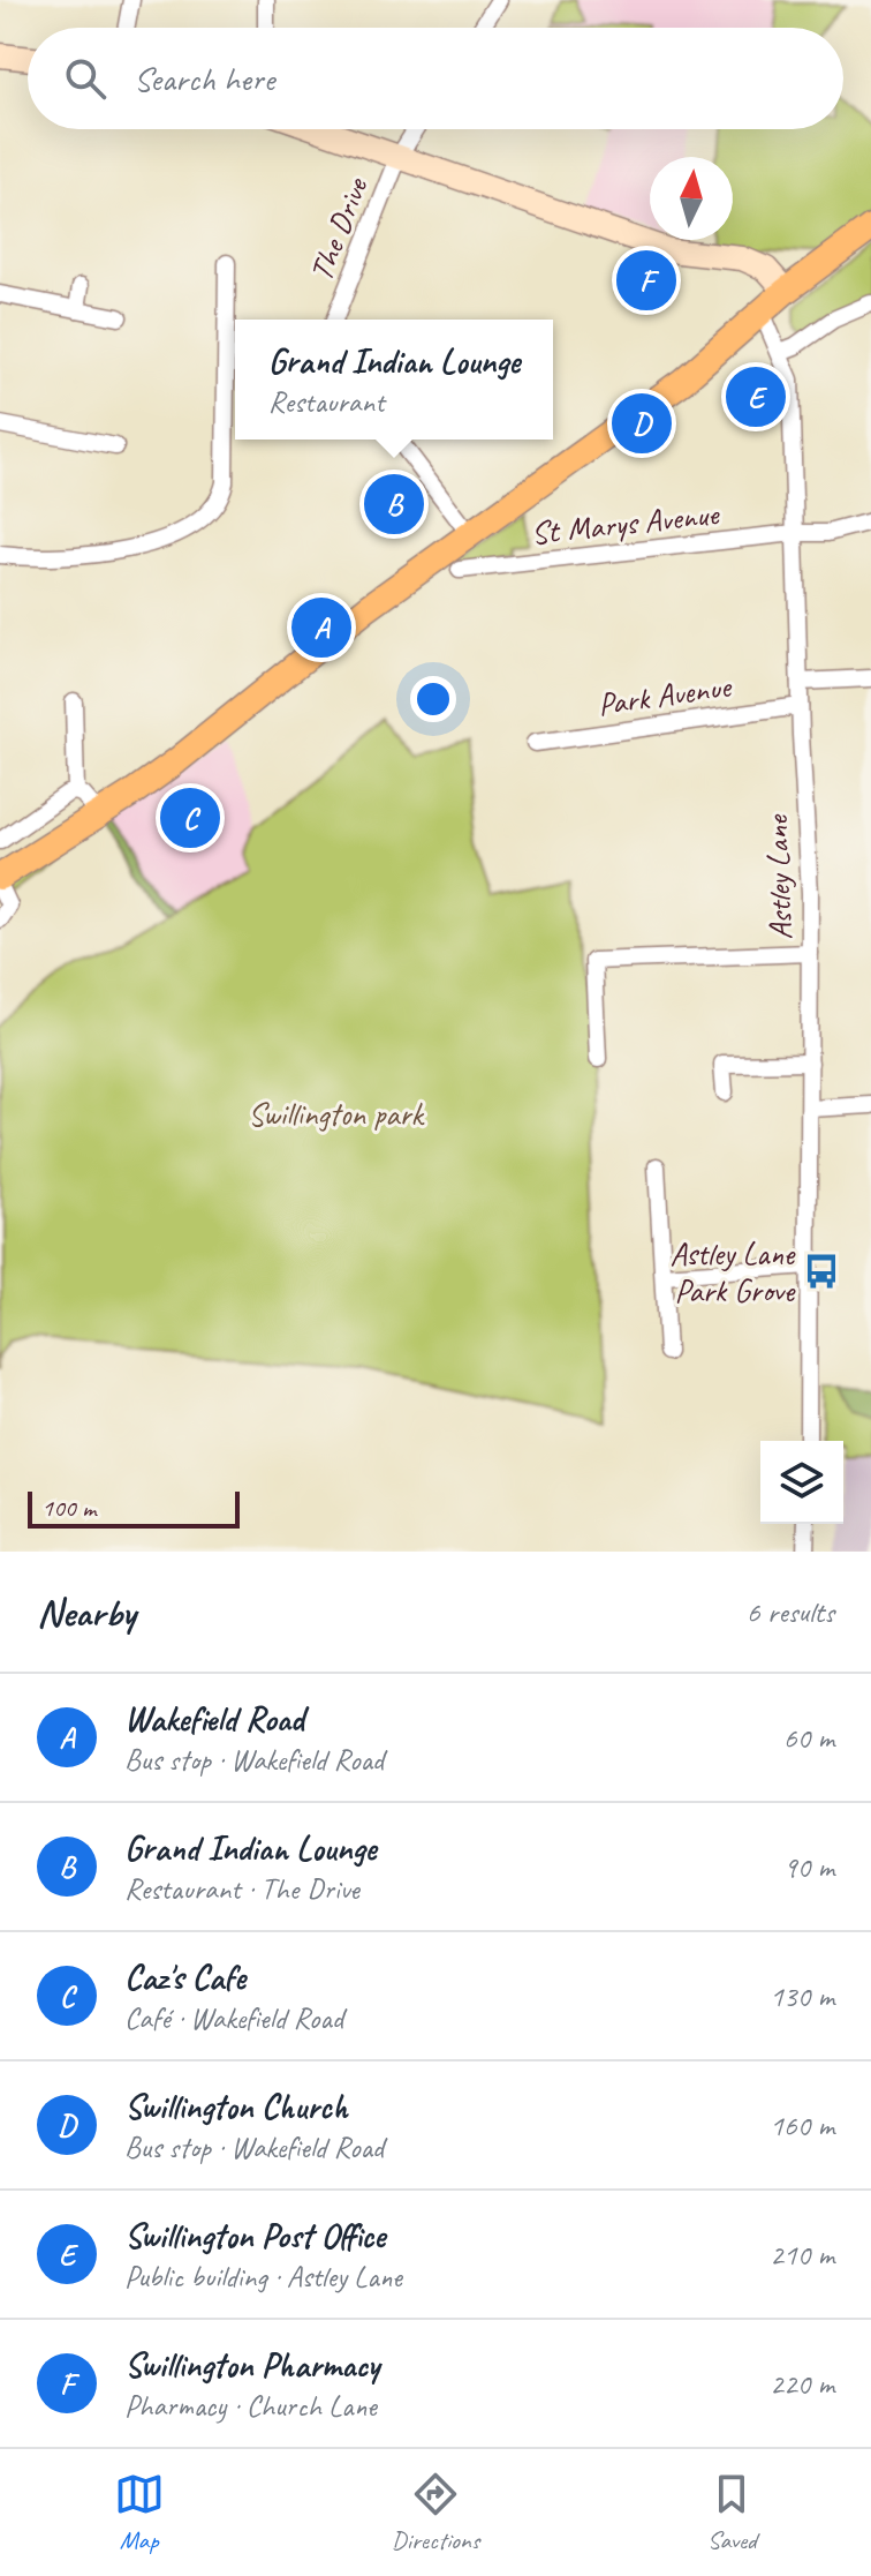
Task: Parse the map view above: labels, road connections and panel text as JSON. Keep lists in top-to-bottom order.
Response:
{
  "streets": {
    "street": [
      "The Drive",
      "St Marys Avenue",
      "Park Avenue",
      "Astley Lane"
    ]
  },
  "crossings": [
    ["St Marys Avenue", "Astley Lane"],
    ["Park Avenue", "Astley Lane"]
  ],
  "parks": ["Swillington park"],
  "places": {
    "bus stop": ["Astley Lane Park Grove"]
  },
  "scale_bar": "100 m",
  "north": "top",
  "page": {
    "search": "Search here",
    "pins": [
      "F",
      "E",
      "D",
      "B",
      "A",
      "C"
    ],
    "popup": ["Grand Indian Lounge", "Restaurant"],
    "scale": "100 m",
    "heading": ["Nearby", "6 results"],
    "list": [
      {
        "mark": "A",
        "name": "Wakefield Road",
        "note": "Bus stop · Wakefield Road",
        "value": "60 m"
      },
      {
        "mark": "B",
        "name": "Grand Indian Lounge",
        "note": "Restaurant · The Drive",
        "value": "90 m"
      },
      {
        "mark": "C",
        "name": "Caz's Cafe",
        "note": "Café · Wakefield Road",
        "value": "130 m"
      },
      {
        "mark": "D",
        "name": "Swillington Church",
        "note": "Bus stop · Wakefield Road",
        "value": "160 m"
      },
      {
        "mark": "E",
        "name": "Swillington Post Office",
        "note": "Public building · Astley Lane",
        "value": "210 m"
      },
      {
        "mark": "F",
        "name": "Swillington Pharmacy",
        "note": "Pharmacy · Church Lane",
        "value": "220 m"
      }
    ],
    "nav": ["Map", "Directions", "Saved"]
  }
}
